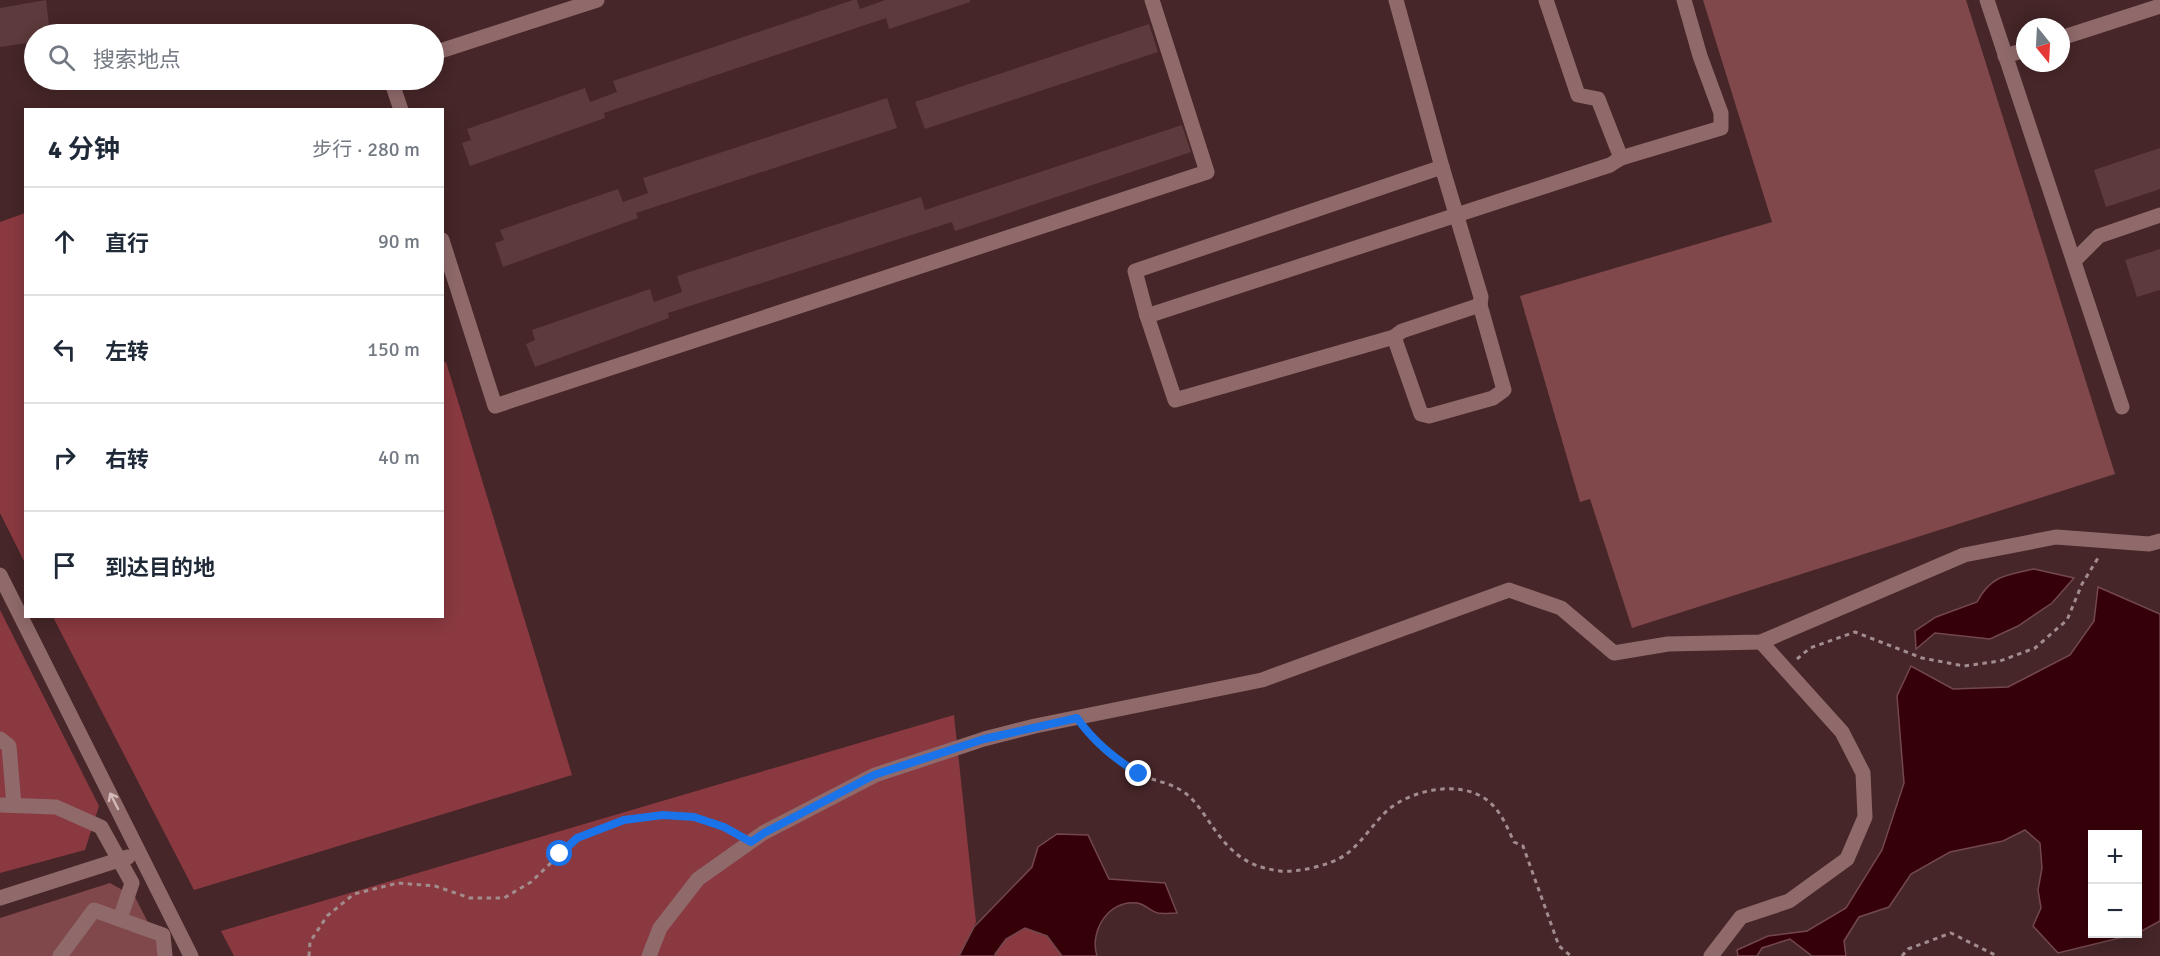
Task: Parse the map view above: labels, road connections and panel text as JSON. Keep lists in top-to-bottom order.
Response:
{
  "north": "bottom",
  "page": {
    "search": "搜索地点",
    "heading": ["4 分钟", "步行 · 280 m"],
    "list": [
      ["直行", "90 m"],
      ["左转", "150 m"],
      ["右转", "40 m"],
      "到达目的地"
    ],
    "map_buttons": ["+", "−"]
  }
}
